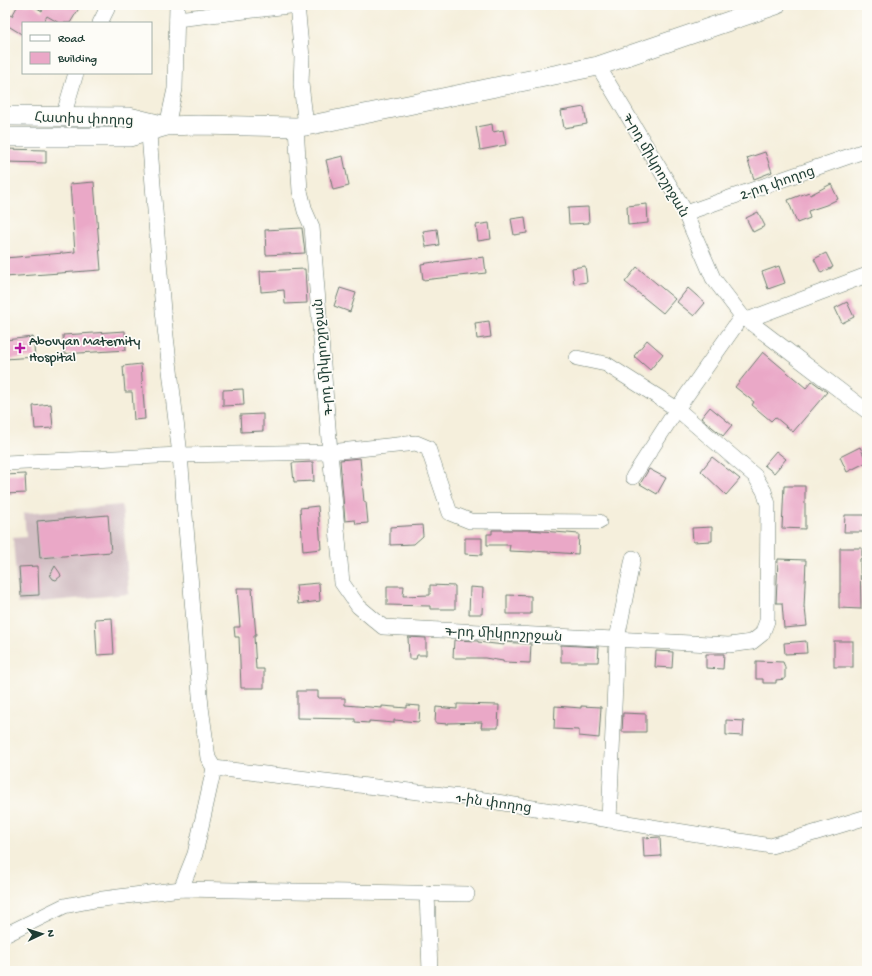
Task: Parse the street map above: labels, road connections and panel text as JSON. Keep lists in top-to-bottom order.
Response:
{
  "streets": {
    "main road": ["Հատիս փողոց"],
    "street": ["7-րդ միկրոշրջան", "2-րդ փողոց", "1-ին փողոց"]
  },
  "crossings": [
    ["7-րդ միկրոշրջան", "2-րդ փողոց"]
  ],
  "places": {
    "health": ["Abovyan Maternity Hospital"]
  },
  "legend": ["Road", "Building"],
  "north": "right"
}
